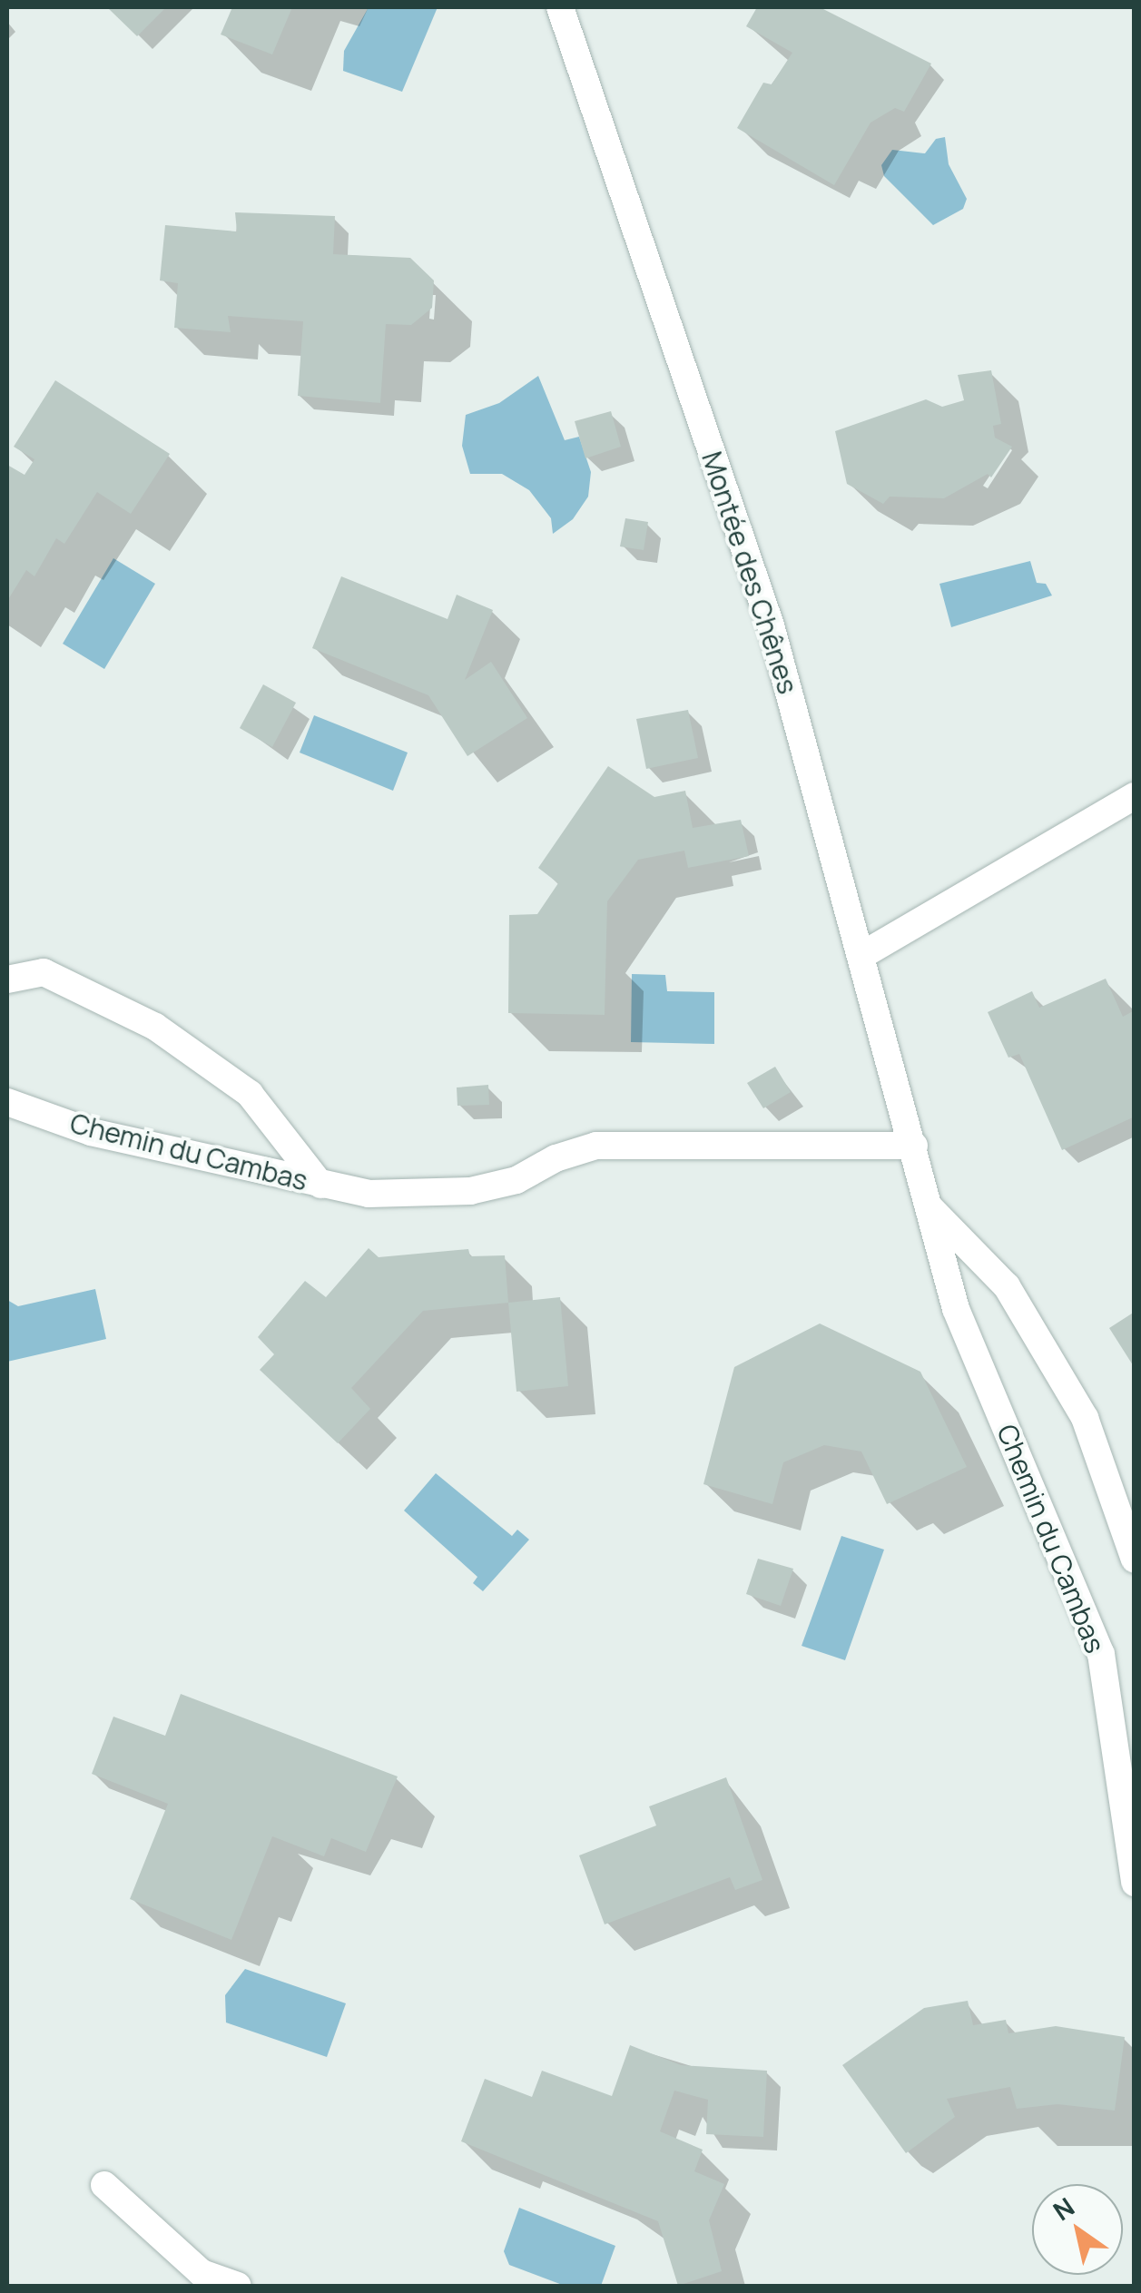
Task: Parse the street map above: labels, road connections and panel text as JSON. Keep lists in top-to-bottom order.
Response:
{
  "streets": {
    "street": ["Montée des Chênes", "Chemin du Cambas"]
  },
  "crossings": [
    ["Montée des Chênes", "Chemin du Cambas"]
  ],
  "north": "top left"
}
